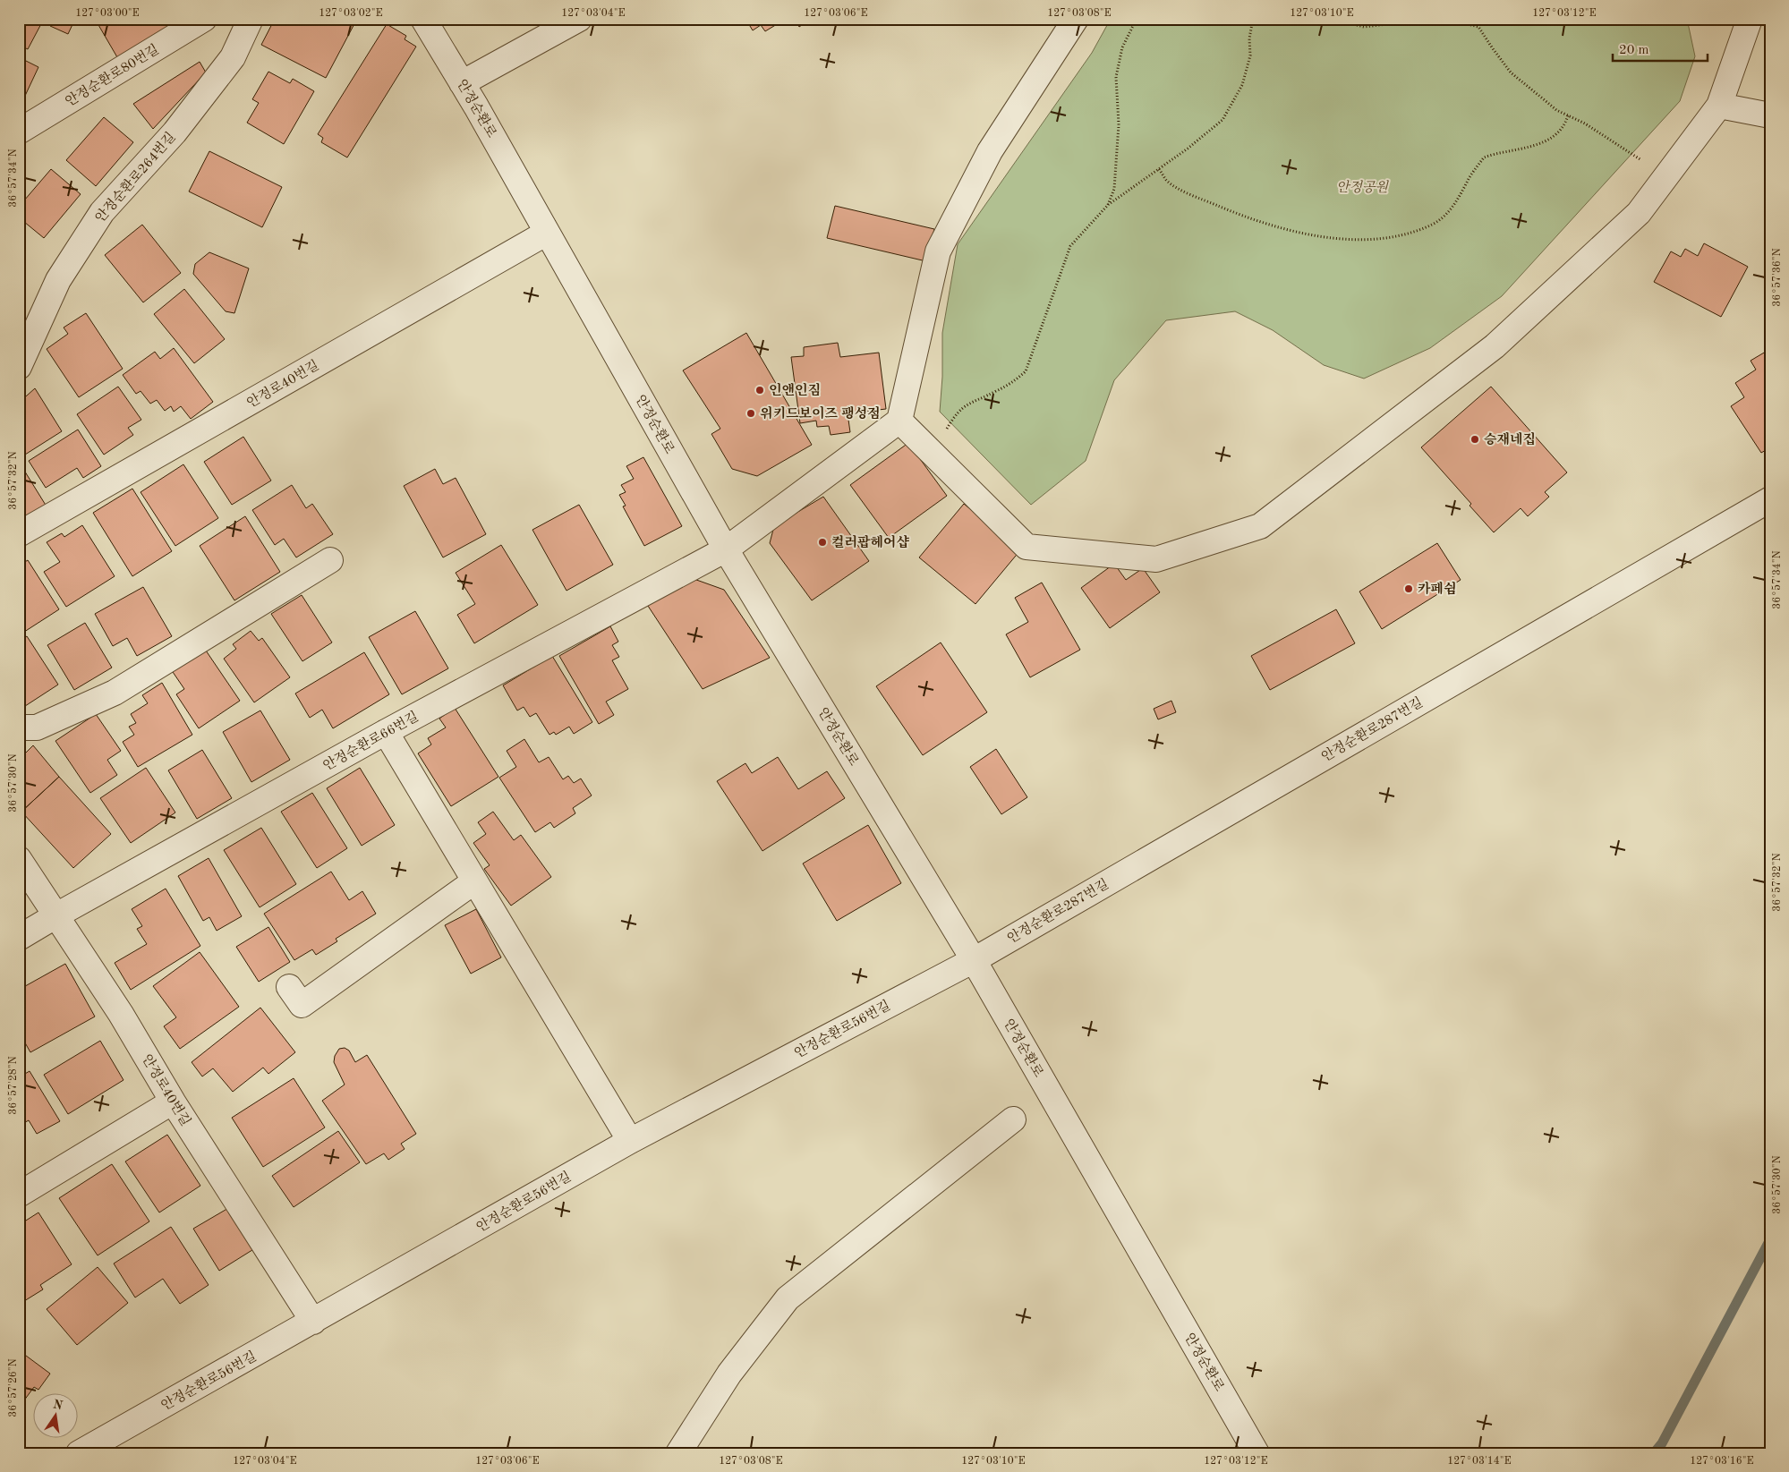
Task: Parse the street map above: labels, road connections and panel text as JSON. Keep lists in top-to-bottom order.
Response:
{
  "streets": {
    "street": [
      "안정순환로80번길",
      "안정순환로",
      "안정순환로264번길",
      "안정로40번길",
      "안정순환로287번길",
      "안정순환로66번길",
      "안정순환로56번길"
    ]
  },
  "crossings": [
    ["안정순환로", "안정로40번길"],
    ["안정순환로", "안정순환로287번길"],
    ["안정순환로", "안정순환로66번길"],
    ["안정순환로", "안정순환로56번길"],
    ["안정로40번길", "안정순환로66번길"],
    ["안정로40번길", "안정순환로56번길"],
    ["안정순환로287번길", "안정순환로56번길"]
  ],
  "parks": ["안정공원"],
  "places": [
    "인앤인짐",
    "위키드보이즈 팽성점",
    "승재네집",
    "컬러팝헤어샵",
    "카페쉼"
  ],
  "scale_bar": "20 m",
  "north": "top",
  "coordinates": [
    "127°03'00\"E",
    "127°03'02\"E",
    "127°03'04\"E",
    "127°03'06\"E",
    "127°03'08\"E",
    "127°03'10\"E",
    "127°03'12\"E",
    "36°57'34\"N",
    "36°57'36\"N",
    "36°57'32\"N",
    "36°57'30\"N",
    "36°57'28\"N",
    "36°57'26\"N",
    "127°03'14\"E",
    "127°03'16\"E"
  ]
}
